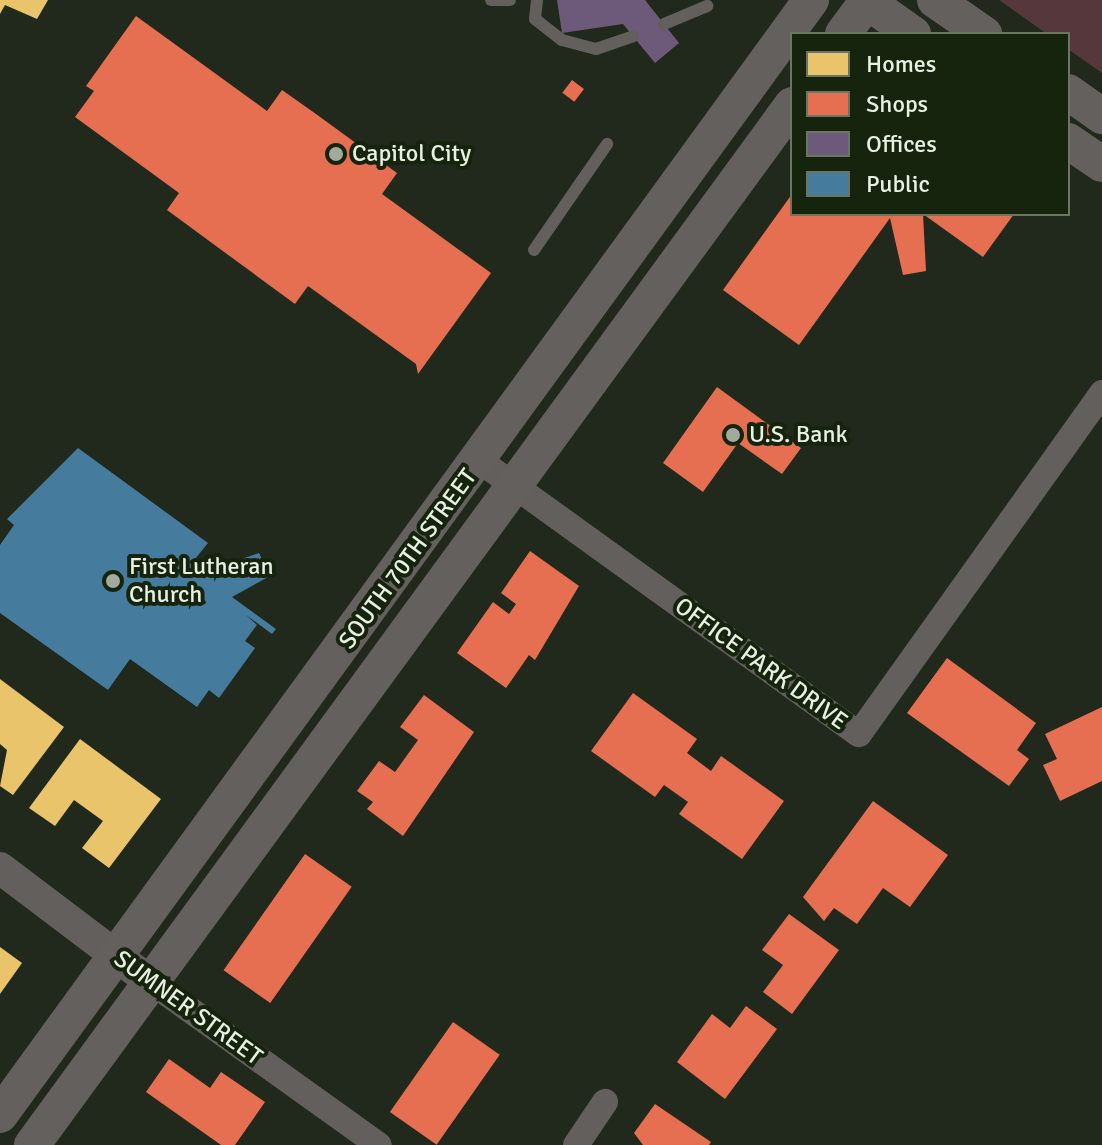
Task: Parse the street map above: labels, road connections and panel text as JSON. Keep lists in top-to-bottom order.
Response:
{
  "streets": {
    "main road": ["SOUTH 70TH STREET"],
    "street": ["OFFICE PARK DRIVE", "SUMNER STREET"]
  },
  "crossings": [
    ["SOUTH 70TH STREET", "OFFICE PARK DRIVE"],
    ["SOUTH 70TH STREET", "SUMNER STREET"]
  ],
  "places": ["Capitol City", "U.S. Bank", "First Lutheran Church"],
  "legend": [
    "Homes",
    "Shops",
    "Offices",
    "Public"
  ]
}
